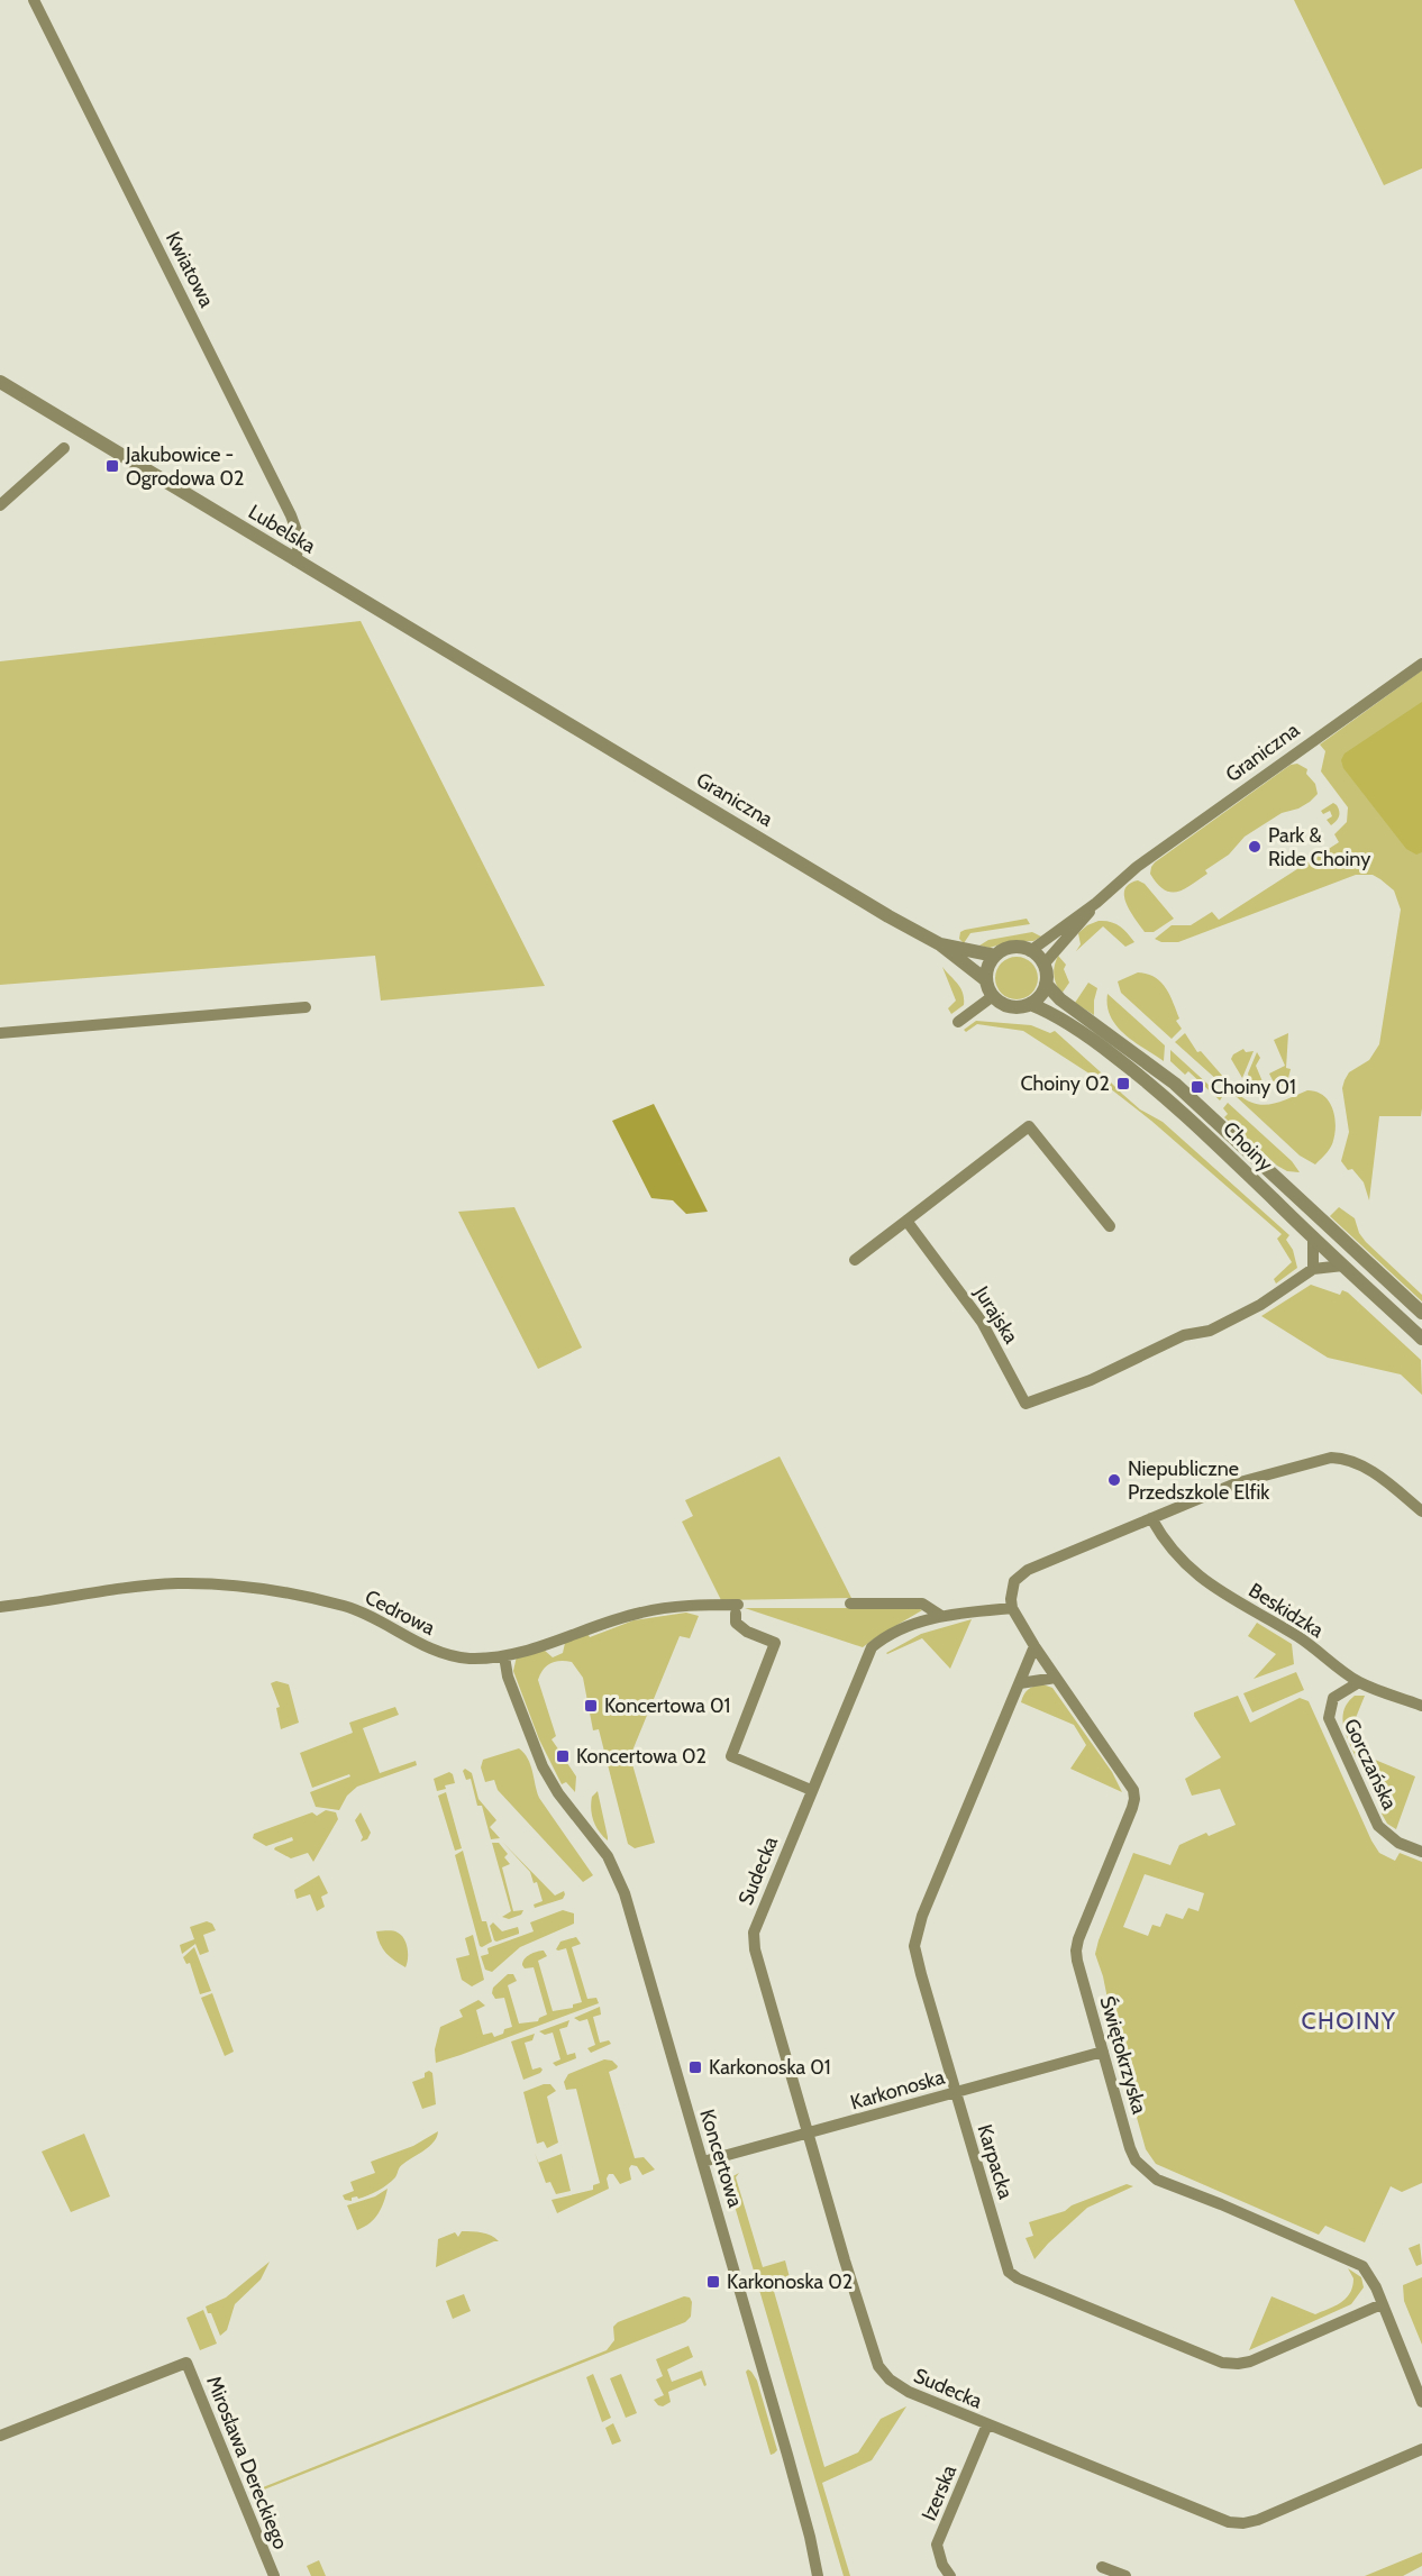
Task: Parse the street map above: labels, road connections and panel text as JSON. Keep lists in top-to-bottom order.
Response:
{
  "streets": {
    "street": [
      "Kwiatowa",
      "Lubelska",
      "Graniczna",
      "Choiny",
      "Jurajska",
      "Beskidzka",
      "Cedrowa",
      "Gorczańska",
      "Sudecka",
      "Świętokrzyska",
      "Karkonoska",
      "Koncertowa",
      "Karpacka",
      "Mirosława Dereckiego",
      "Izerska"
    ]
  },
  "crossings": [
    ["Kwiatowa", "Lubelska"],
    ["Lubelska", "Graniczna"],
    ["Graniczna", "Choiny"],
    ["Choiny", "Jurajska"],
    ["Beskidzka", "Gorczańska"],
    ["Cedrowa", "Sudecka"],
    ["Cedrowa", "Koncertowa"],
    ["Sudecka", "Świętokrzyska"],
    ["Sudecka", "Karkonoska"],
    ["Sudecka", "Izerska"],
    ["Świętokrzyska", "Karkonoska"],
    ["Świętokrzyska", "Karpacka"],
    ["Karkonoska", "Koncertowa"],
    ["Karkonoska", "Karpacka"]
  ],
  "districts": ["CHOINY"],
  "places": {
    "transit": [
      "Jakubowice - Ogrodowa 02",
      "Choiny 02",
      "Choiny 01",
      "Koncertowa 01",
      "Koncertowa 02",
      "Karkonoska 01",
      "Karkonoska 02"
    ],
    "other": ["Park & Ride Choiny", "Niepubliczne Przedszkole Elfik"]
  }
}
